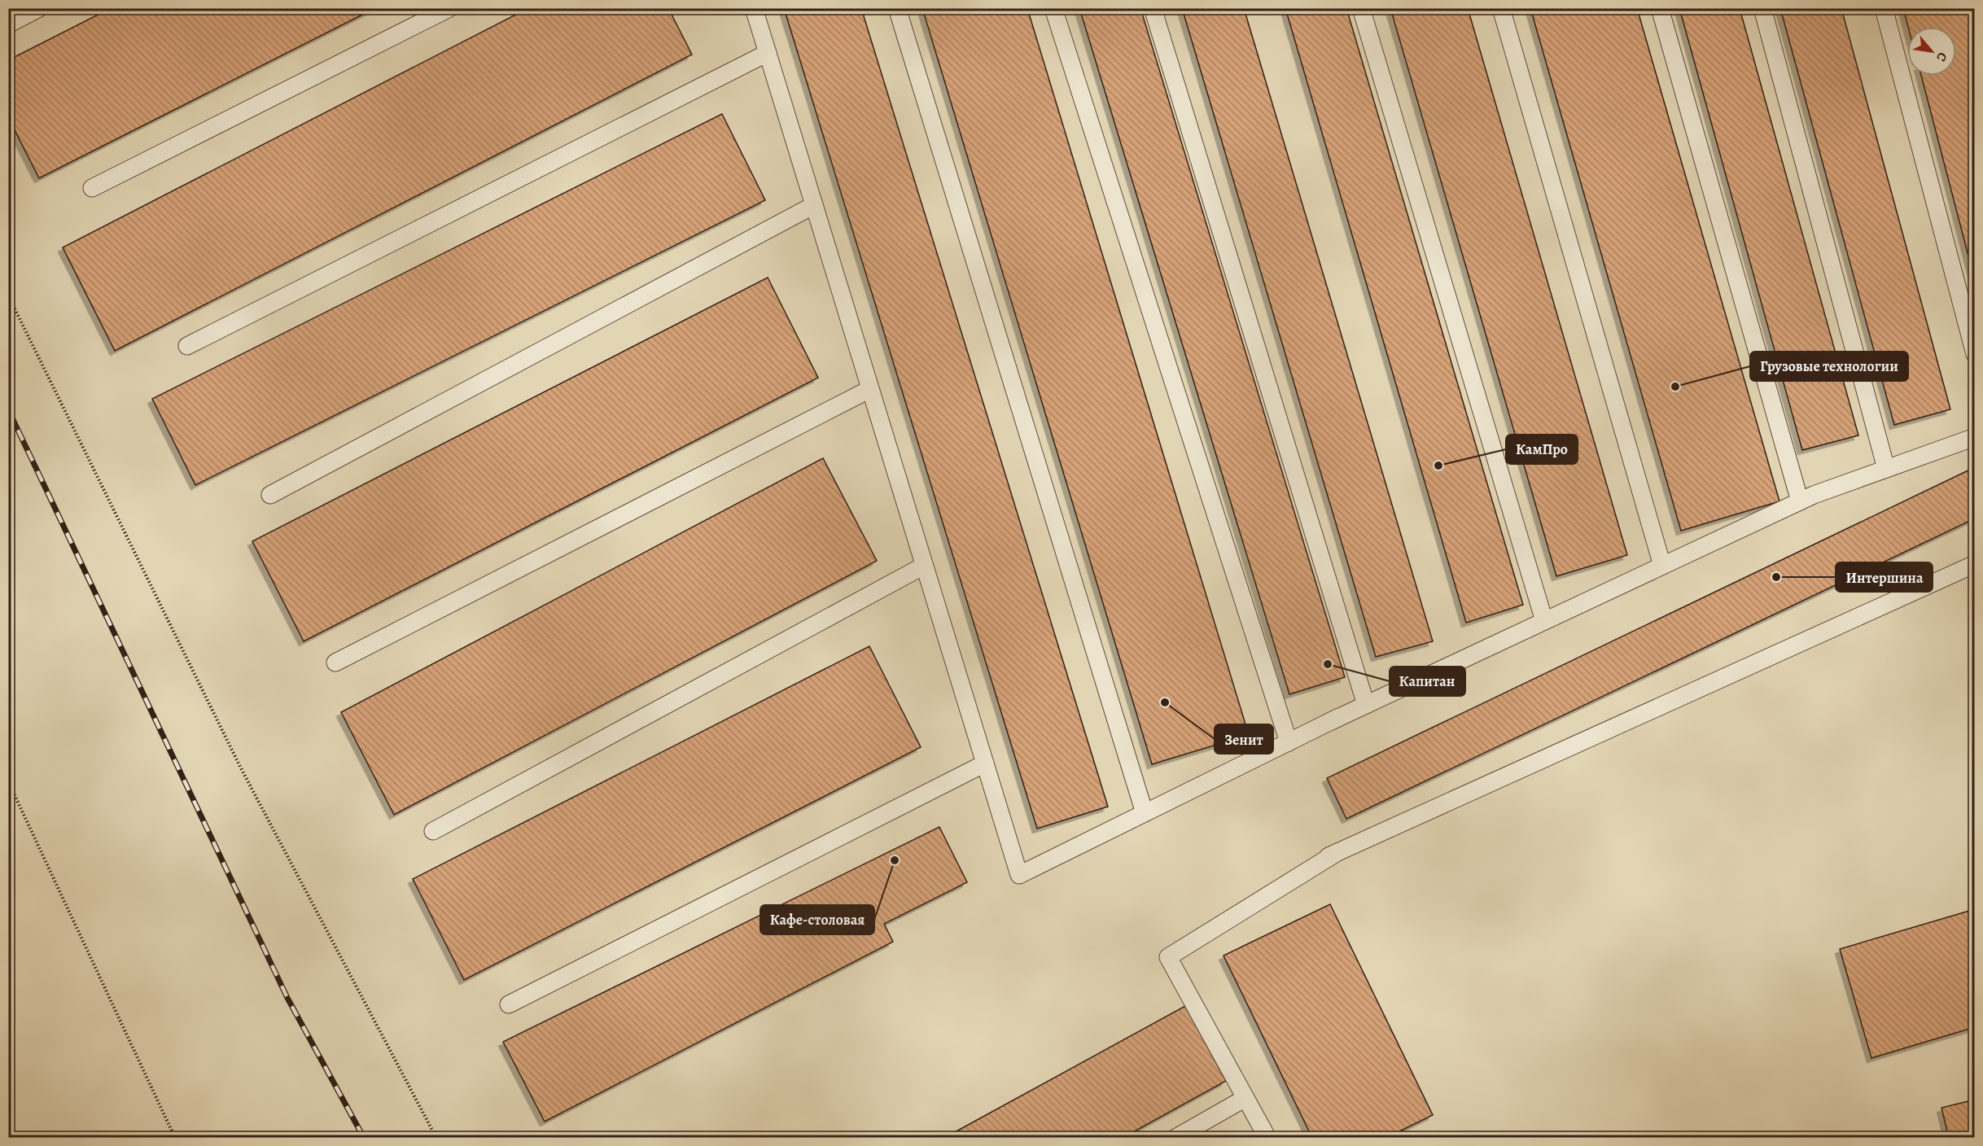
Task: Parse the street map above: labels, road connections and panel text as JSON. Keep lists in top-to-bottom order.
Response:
{
  "places": [
    "Грузовые технологии",
    "КамПро",
    "Интершина",
    "Капитан",
    "Зенит",
    "Кафе-столовая"
  ],
  "north": "bottom right"
}
